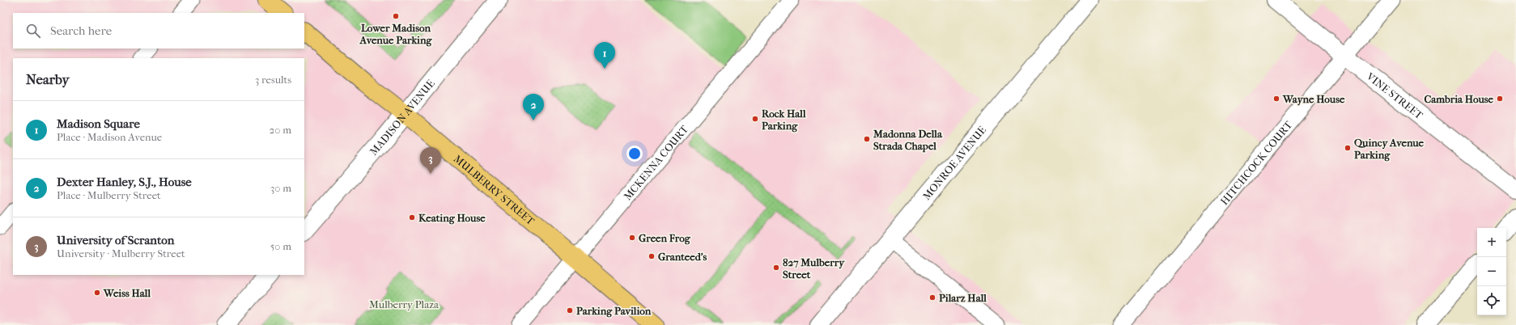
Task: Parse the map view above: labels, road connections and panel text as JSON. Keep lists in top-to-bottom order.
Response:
{
  "streets": {
    "main road": ["MULBERRY STREET"],
    "street": ["VINE STREET", "MADISON AVENUE", "MONROE AVENUE"],
    "lane": ["MCKENNA COURT", "HITCHCOCK COURT"]
  },
  "crossings": [
    ["VINE STREET", "HITCHCOCK COURT"],
    ["MADISON AVENUE", "MULBERRY STREET"],
    ["MCKENNA COURT", "MULBERRY STREET"]
  ],
  "parks": ["Mulberry Plaza"],
  "places": [
    "Lower Madison Avenue Parking",
    "Wayne House",
    "Cambria House",
    "Rock Hall Parking",
    "Madonna Della Strada Chapel",
    "Quincy Avenue Parking",
    "Keating House",
    "Green Frog",
    "Granteed's",
    "827 Mulberry Street",
    "Weiss Hall",
    "Pilarz Hall",
    "Parking Pavilion"
  ],
  "page": {
    "search": "Search here",
    "pins": ["1", "2", "3"],
    "heading": ["Nearby", "3 results"],
    "list": [
      {
        "mark": "1",
        "name": "Madison Square",
        "note": "Place · Madison Avenue",
        "value": "20 m"
      },
      {
        "mark": "2",
        "name": "Dexter Hanley, S.J., House",
        "note": "Place · Mulberry Street",
        "value": "30 m"
      },
      {
        "mark": "3",
        "name": "University of Scranton",
        "note": "University · Mulberry Street",
        "value": "50 m"
      }
    ],
    "map_buttons": ["+", "−"]
  }
}
